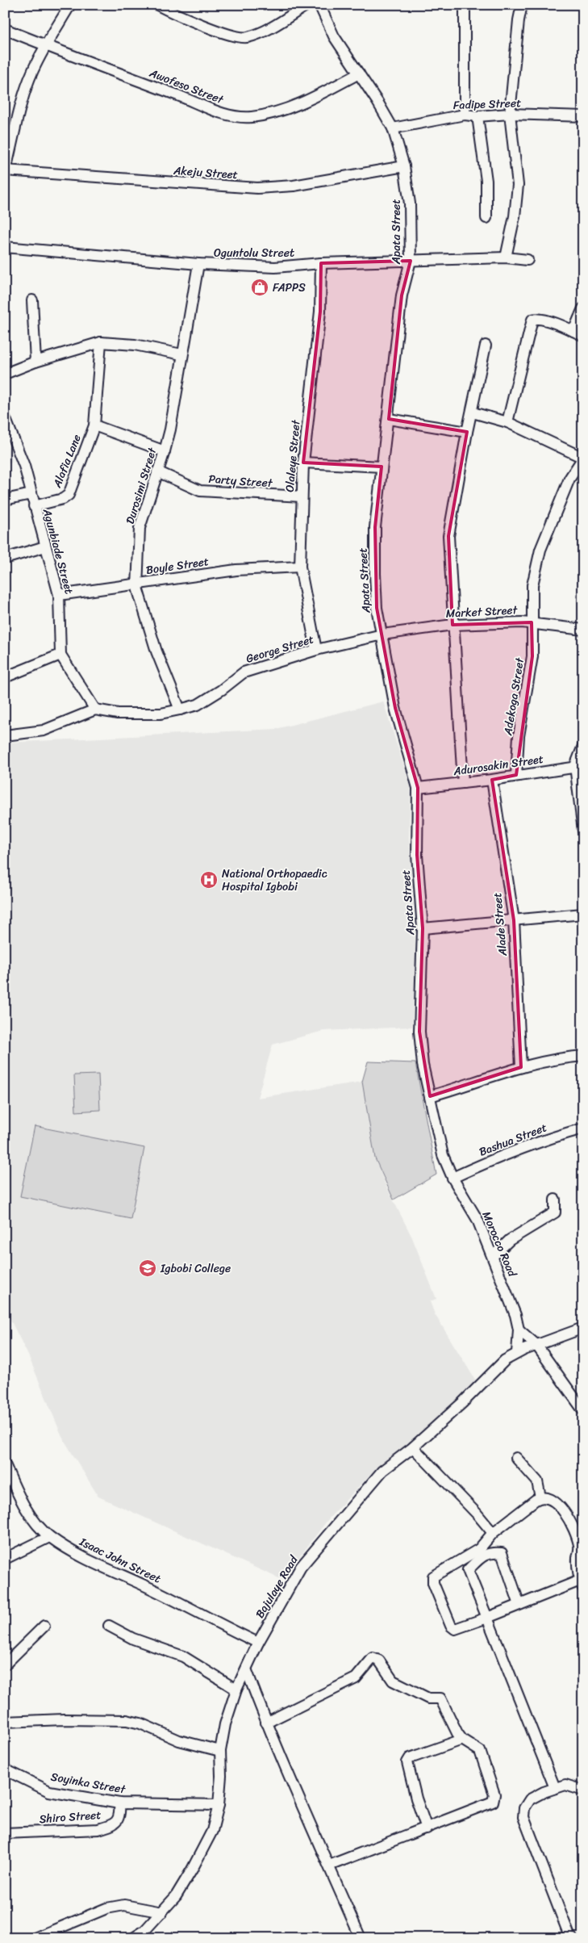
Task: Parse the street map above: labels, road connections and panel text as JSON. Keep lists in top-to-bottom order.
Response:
{
  "streets": {
    "street": [
      "Awofeso Street",
      "Fadipe Street",
      "Akeju Street",
      "Apata Street",
      "Oguntolu Street",
      "Olaleye Street",
      "Alafia Lane",
      "Party Street",
      "Durosimi Street",
      "Agunbiade Street",
      "Boyle Street",
      "Market Street",
      "George Street",
      "Adekoga Street",
      "Adurosakin Street",
      "Alade Street",
      "Bashua Street",
      "Morocco Road",
      "Isaac John Street",
      "Bajulaye Road",
      "Soyinka Street",
      "Shiro Street"
    ]
  },
  "crossings": [
    ["Awofeso Street", "Apata Street"],
    ["Fadipe Street", "Apata Street"],
    ["Akeju Street", "Apata Street"],
    ["Apata Street", "Oguntolu Street"],
    ["Apata Street", "Market Street"],
    ["Apata Street", "George Street"],
    ["Apata Street", "Adurosakin Street"],
    ["Apata Street", "Bashua Street"],
    ["Apata Street", "Morocco Road"],
    ["Oguntolu Street", "Olaleye Street"],
    ["Oguntolu Street", "Durosimi Street"],
    ["Olaleye Street", "Party Street"],
    ["Olaleye Street", "Boyle Street"],
    ["Olaleye Street", "George Street"],
    ["Alafia Lane", "Agunbiade Street"],
    ["Party Street", "Durosimi Street"],
    ["Durosimi Street", "Boyle Street"],
    ["Durosimi Street", "George Street"],
    ["Agunbiade Street", "Boyle Street"],
    ["Market Street", "George Street"],
    ["Market Street", "Adekoga Street"],
    ["Adekoga Street", "Adurosakin Street"],
    ["Adurosakin Street", "Alade Street"],
    ["Bashua Street", "Morocco Road"],
    ["Morocco Road", "Bajulaye Road"],
    ["Isaac John Street", "Bajulaye Road"],
    ["Bajulaye Road", "Soyinka Street"],
    ["Soyinka Street", "Shiro Street"]
  ],
  "places": {
    "shop": ["FAPPS"],
    "hospital": ["National Orthopaedic Hospital Igbobi"],
    "school or university": ["Igbobi College"]
  }
}
